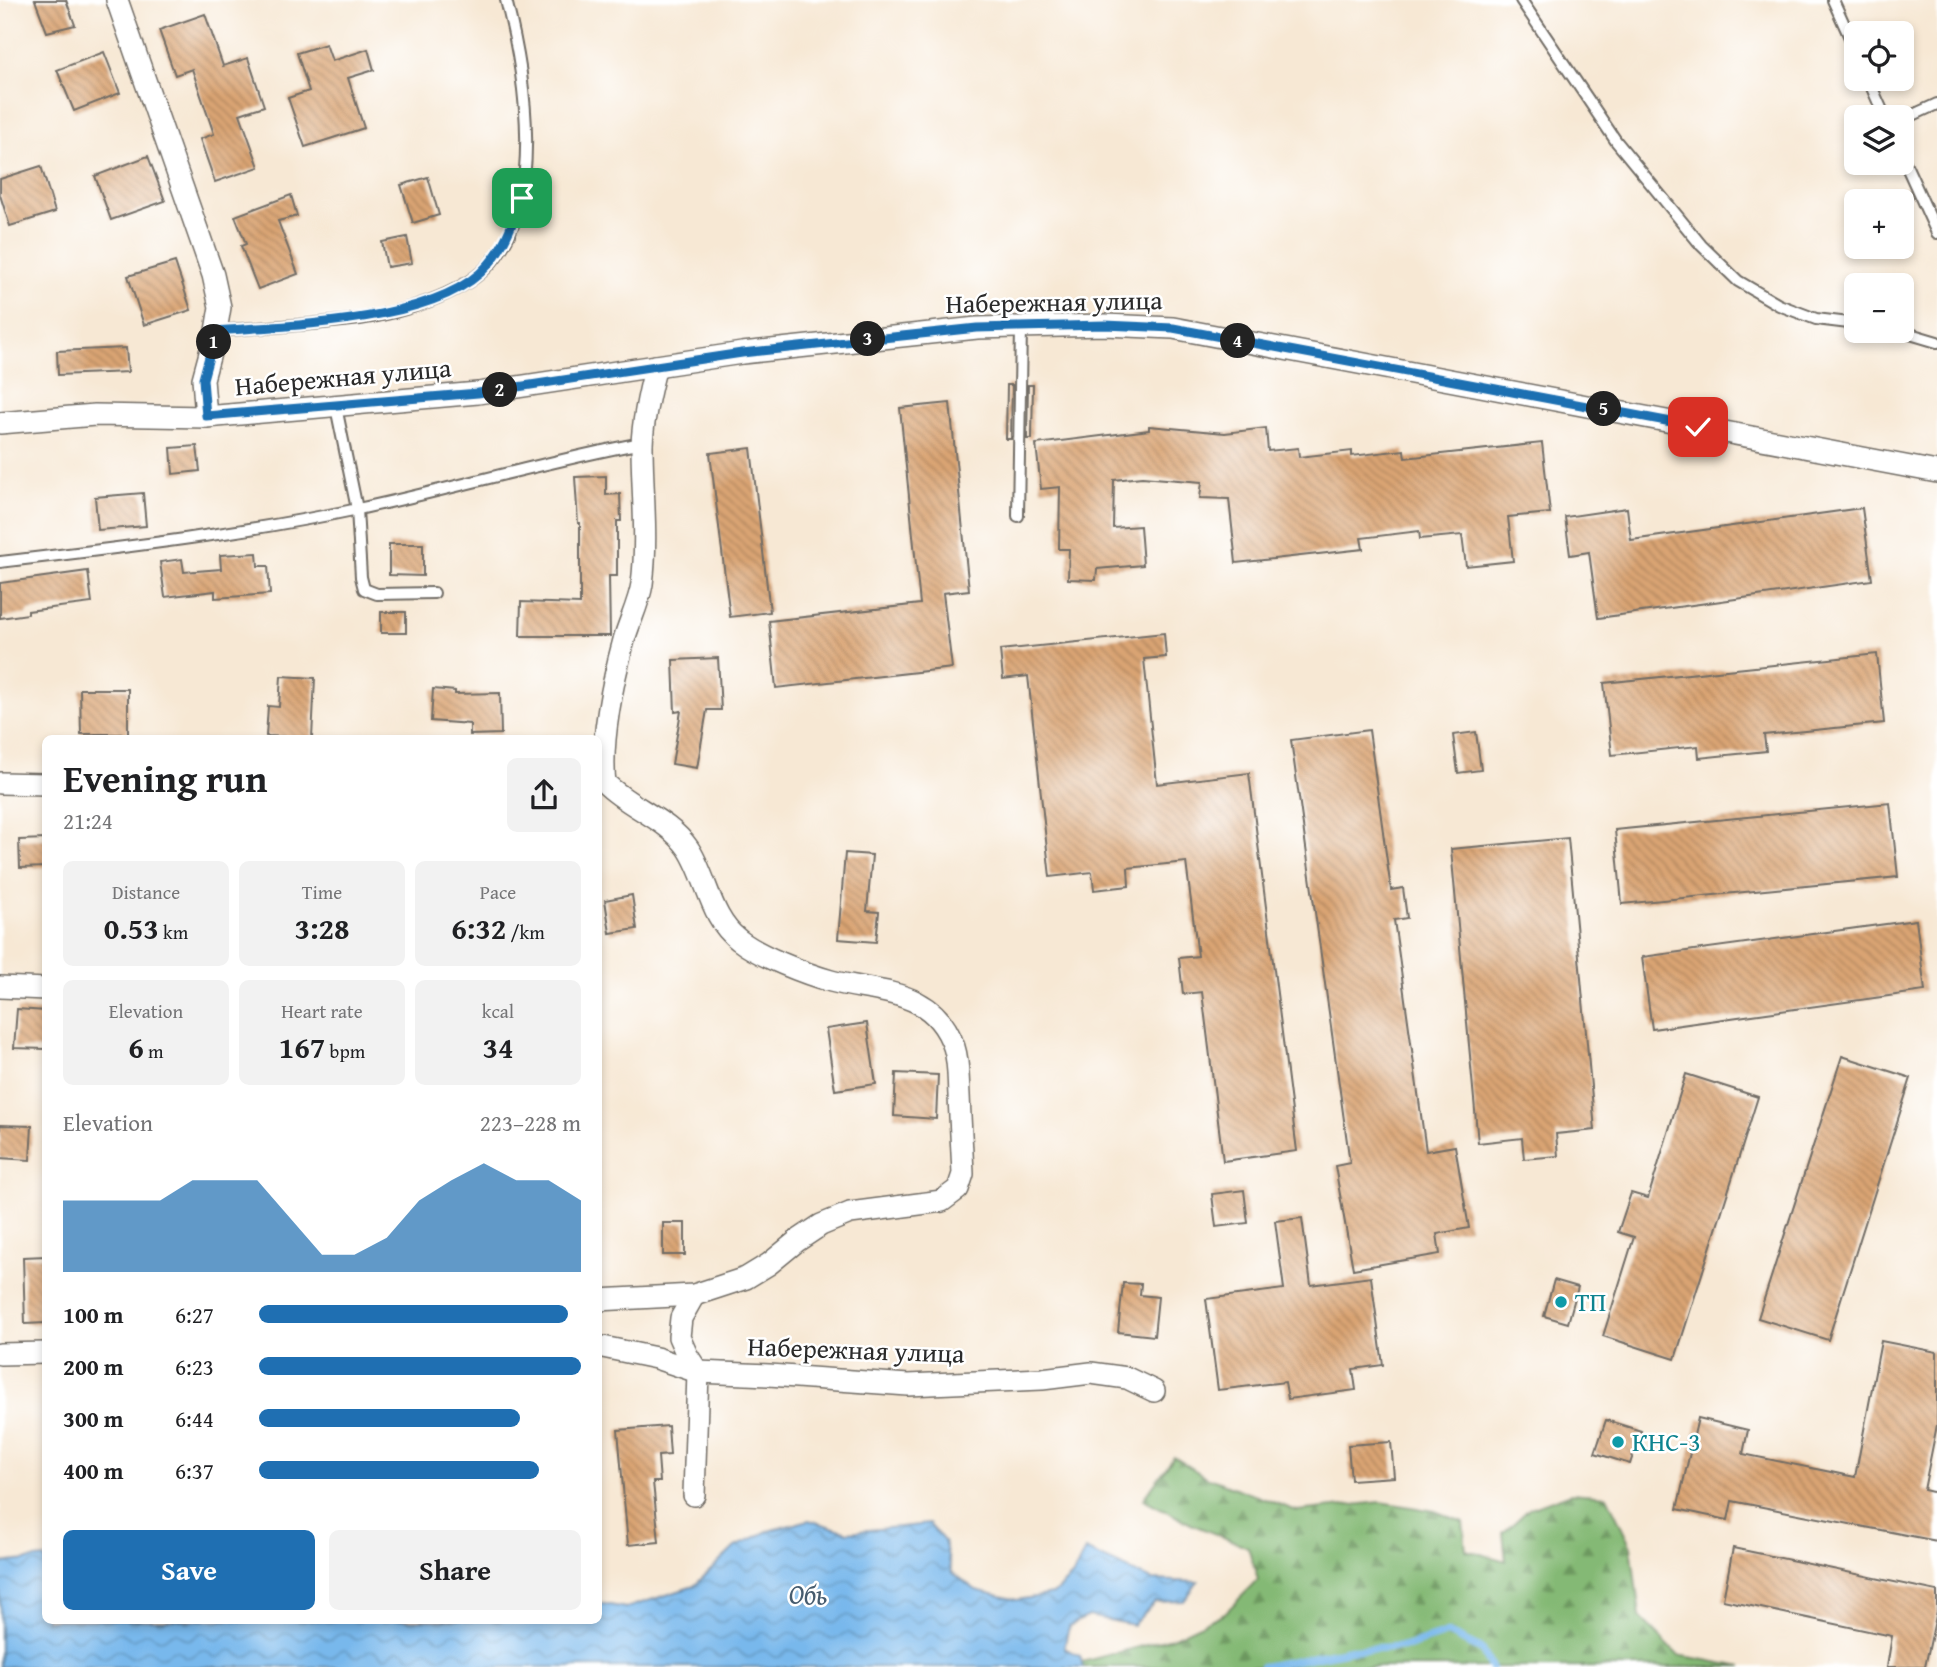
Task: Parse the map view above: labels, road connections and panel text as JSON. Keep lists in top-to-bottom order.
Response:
{
  "streets": {
    "street": ["Набережная улица"]
  },
  "water": ["Обь"],
  "places": ["ТП", "КНС-3"],
  "page": {
    "map_buttons": ["+", "−"],
    "pins": [
      "3",
      "4",
      "1",
      "2",
      "5"
    ],
    "heading": ["Evening run", "21:24"],
    "stats": [
      ["Distance", "0.53 km"],
      ["Time", "3:28"],
      ["Pace", "6:32 /km"],
      ["Elevation", "6 m"],
      ["Heart rate", "167 bpm"],
      ["kcal", "34"]
    ],
    "chart": ["Elevation", "223–228 m"],
    "list": [
      {
        "name": "100 m",
        "note": "6:27"
      },
      {
        "name": "200 m",
        "note": "6:23"
      },
      {
        "name": "300 m",
        "note": "6:44"
      },
      {
        "name": "400 m",
        "note": "6:37"
      }
    ],
    "buttons": ["Save", "Share"]
  }
}
